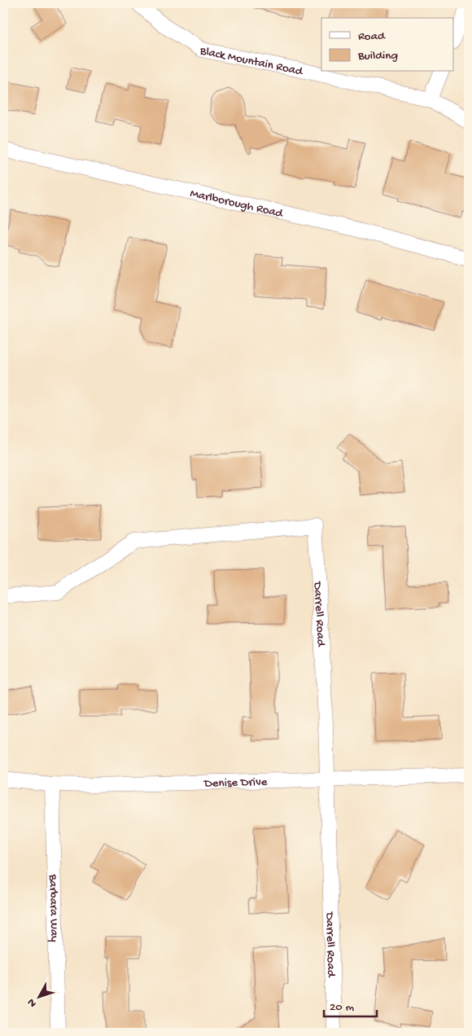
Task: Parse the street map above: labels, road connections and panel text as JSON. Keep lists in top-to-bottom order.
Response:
{
  "streets": {
    "street": [
      "Black Mountain Road",
      "Marlborough Road",
      "Darrell Road",
      "Denise Drive",
      "Barbara Way"
    ]
  },
  "crossings": [
    ["Darrell Road", "Denise Drive"],
    ["Denise Drive", "Barbara Way"]
  ],
  "legend": ["Road", "Building"],
  "scale_bar": "20 m",
  "north": "bottom left"
}
